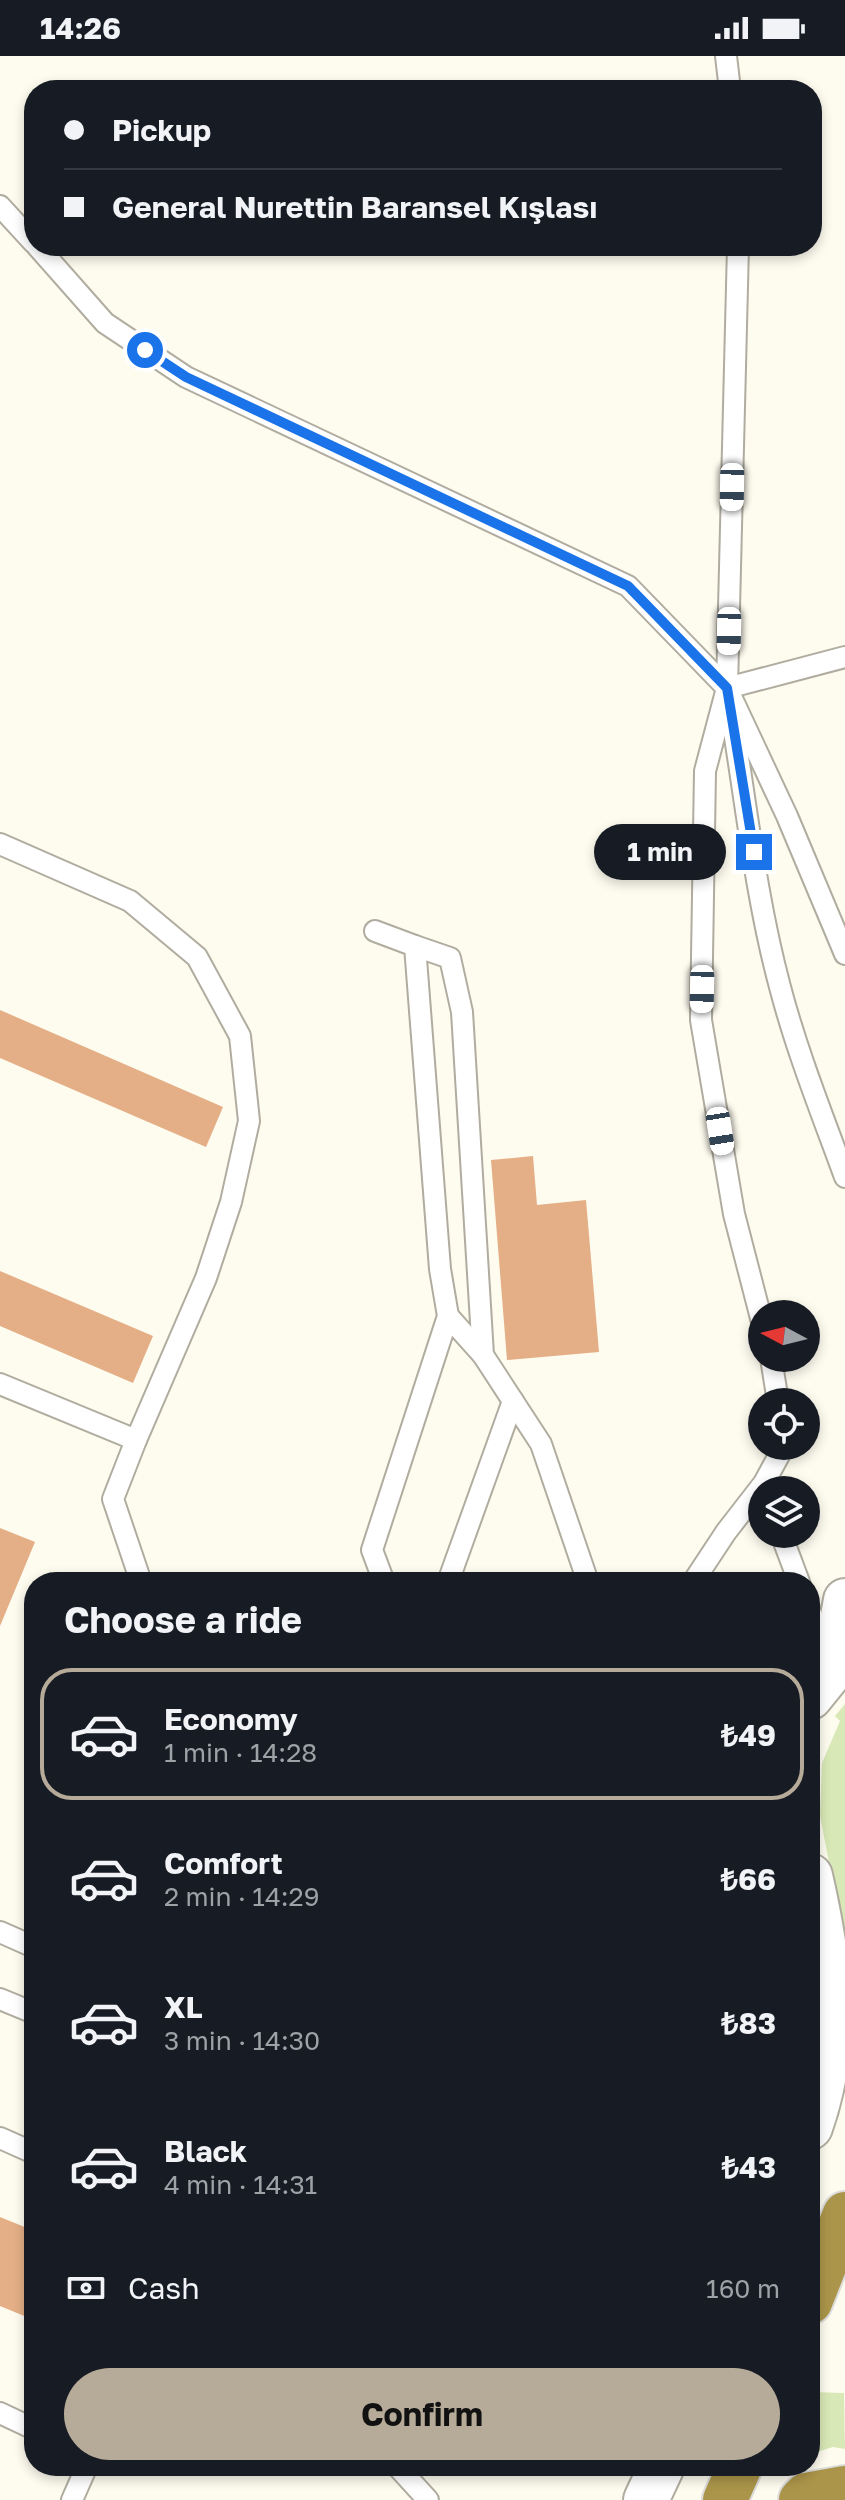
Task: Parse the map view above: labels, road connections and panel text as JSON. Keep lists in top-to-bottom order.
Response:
{
  "north": "left",
  "page": {
    "status": "14:26",
    "banner": ["Pickup", "General Nurettin Baransel Kışlası"],
    "bubble": "1 min",
    "heading": "Choose a ride",
    "list": [
      {
        "name": "Economy",
        "note": "1 min · 14:28",
        "value": "₺49"
      },
      {
        "name": "Comfort",
        "note": "2 min · 14:29",
        "value": "₺66"
      },
      {
        "name": "XL",
        "note": "3 min · 14:30",
        "value": "₺83"
      },
      {
        "name": "Black",
        "note": "4 min · 14:31",
        "value": "₺43"
      }
    ],
    "pay": ["Cash", "160 m"],
    "buttons": "Confirm"
  }
}
